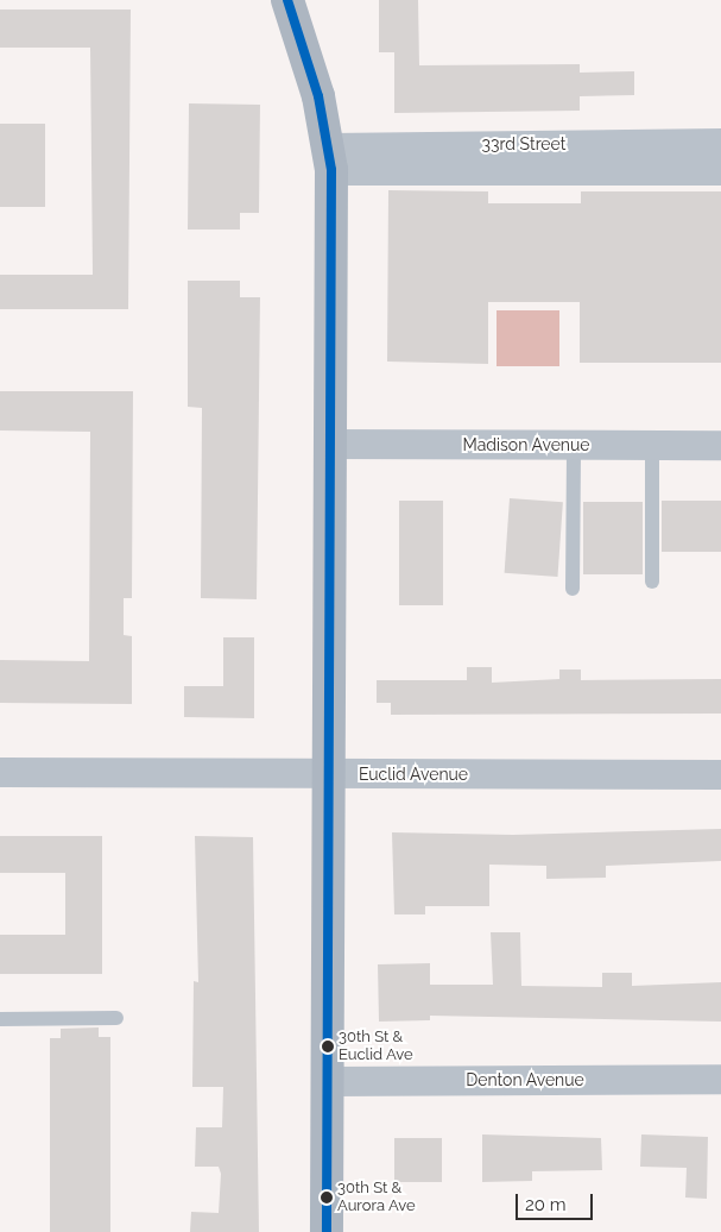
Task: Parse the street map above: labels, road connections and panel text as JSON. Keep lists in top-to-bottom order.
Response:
{
  "streets": {
    "street": [
      "33rd Street",
      "Madison Avenue",
      "Euclid Avenue",
      "Denton Avenue"
    ]
  },
  "places": ["30th St & Euclid Ave", "30th St & Aurora Ave"],
  "scale_bar": "20 m"
}
